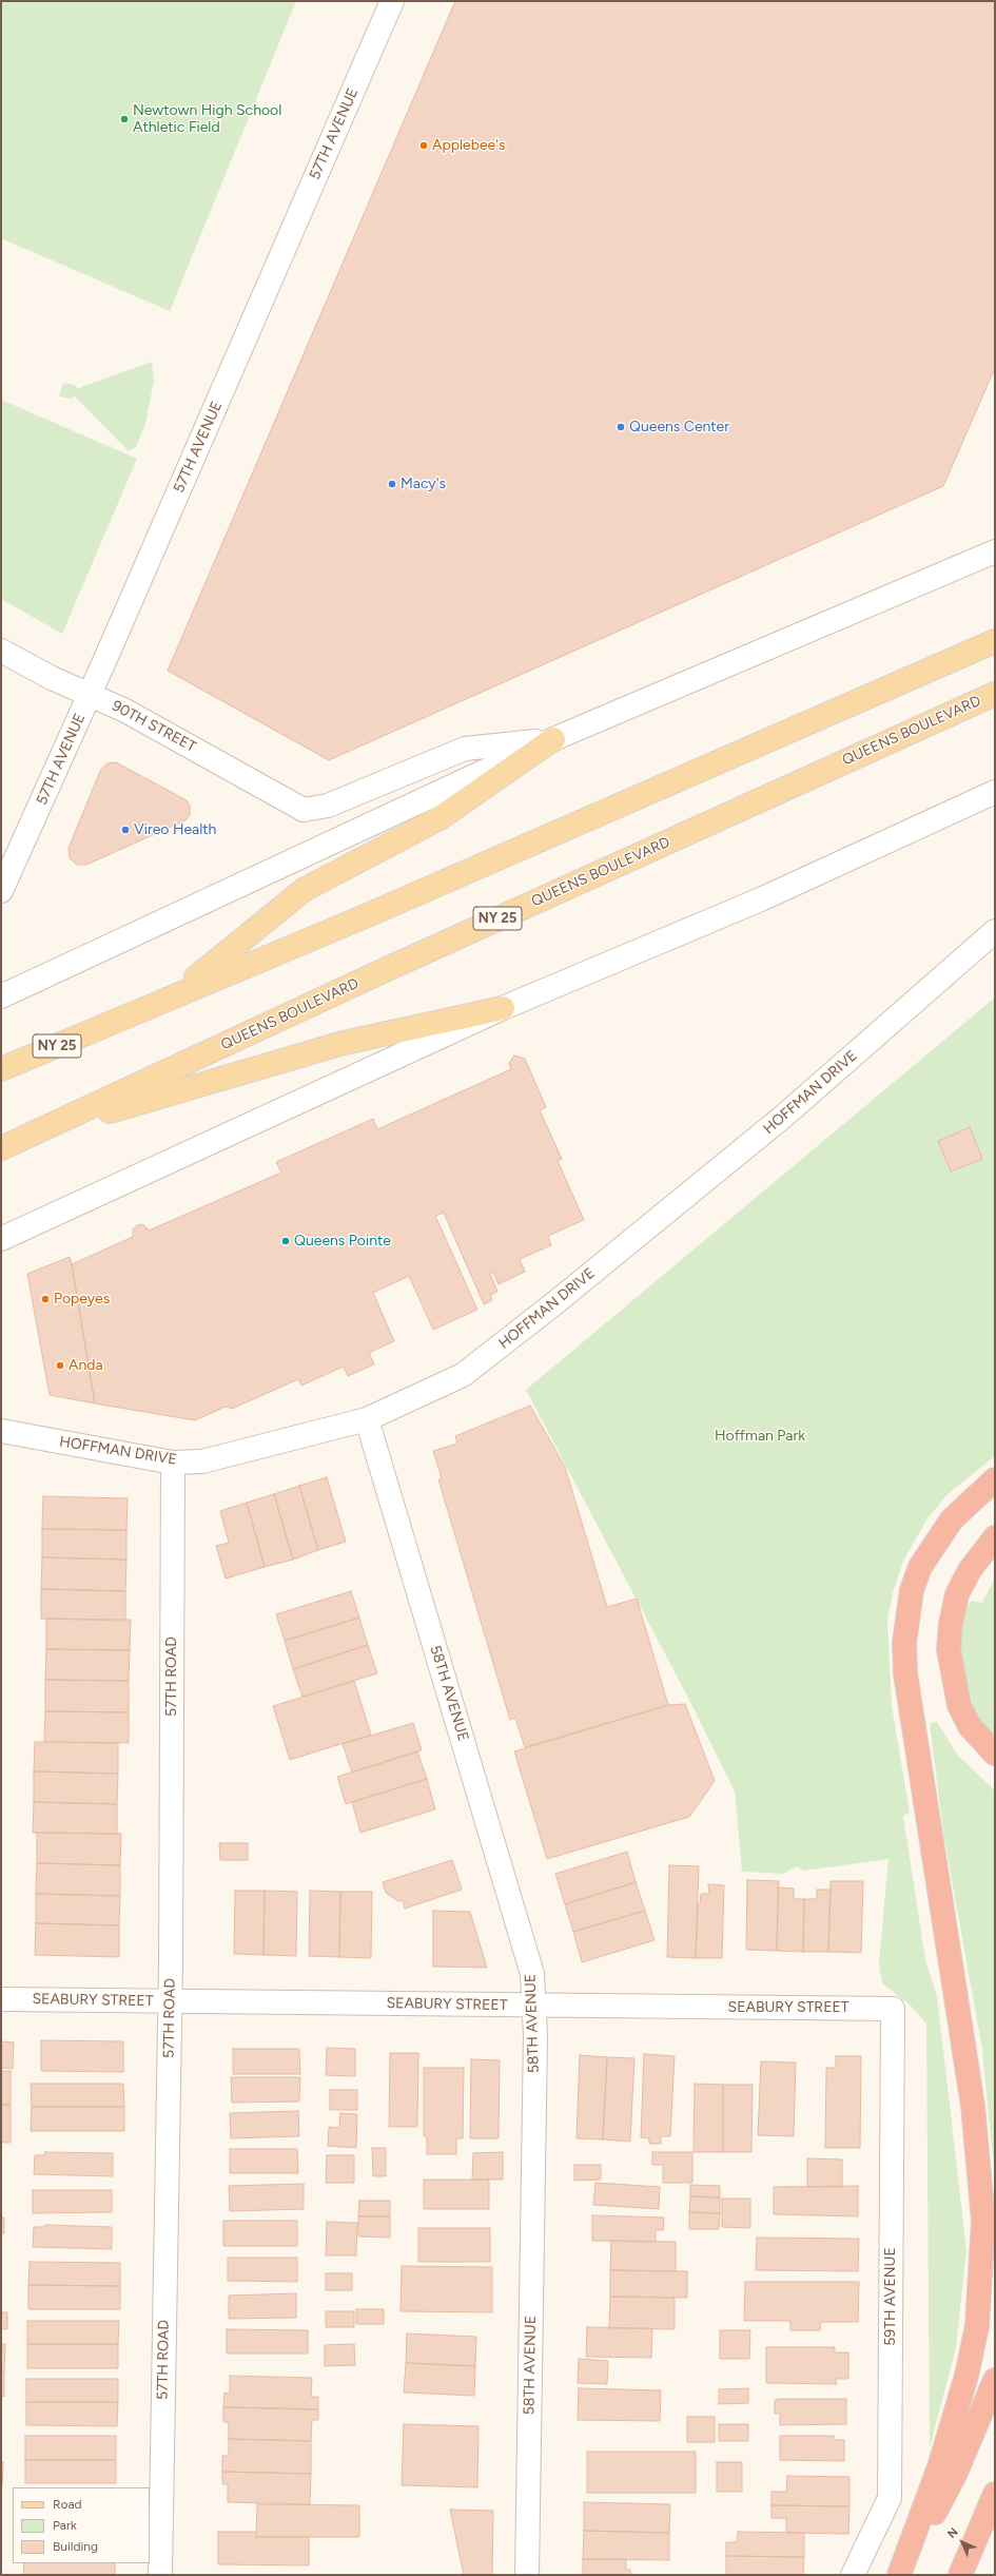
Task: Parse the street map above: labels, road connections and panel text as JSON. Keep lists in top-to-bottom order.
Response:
{
  "streets": {
    "main road": ["QUEENS BOULEVARD", "NY 25"],
    "street": [
      "57TH AVENUE",
      "90TH STREET",
      "HOFFMAN DRIVE",
      "57TH ROAD",
      "58TH AVENUE",
      "SEABURY STREET",
      "59TH AVENUE"
    ]
  },
  "crossings": [
    ["57TH AVENUE", "90TH STREET"],
    ["HOFFMAN DRIVE", "57TH ROAD"],
    ["HOFFMAN DRIVE", "58TH AVENUE"],
    ["57TH ROAD", "SEABURY STREET"],
    ["58TH AVENUE", "SEABURY STREET"],
    ["SEABURY STREET", "59TH AVENUE"]
  ],
  "parks": ["Hoffman Park"],
  "places": [
    "Newtown High School Athletic Field",
    "Applebee's",
    "Queens Center",
    "Macy's",
    "Vireo Health",
    "Queens Pointe",
    "Popeyes",
    "Anda"
  ],
  "legend": ["Road", "Park", "Building"],
  "north": "top left"
}
